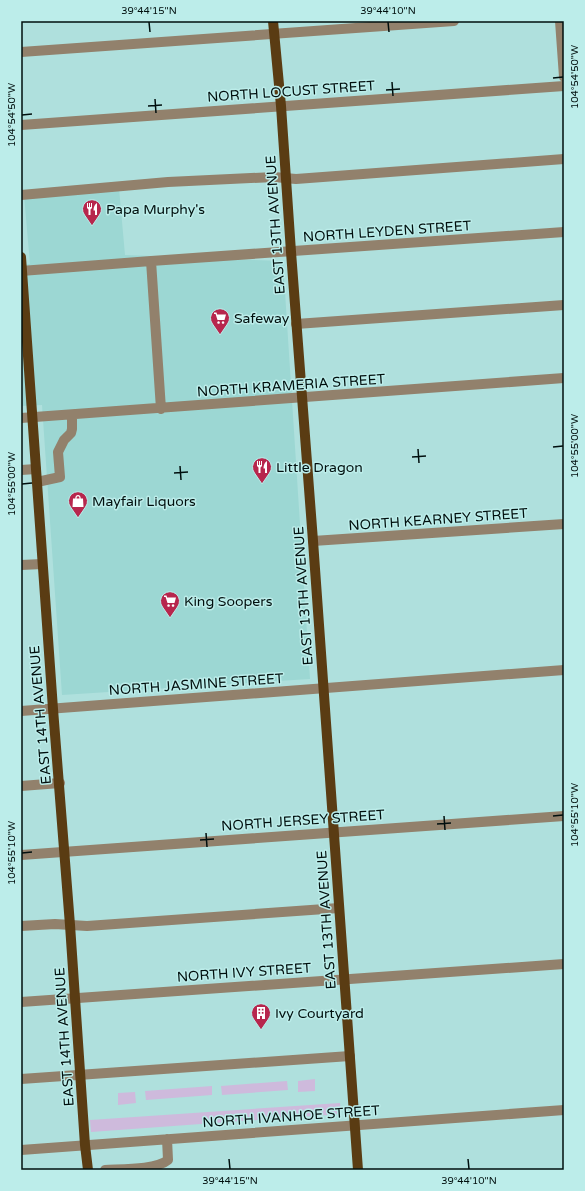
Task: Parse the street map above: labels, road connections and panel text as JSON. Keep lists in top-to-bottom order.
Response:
{
  "streets": {
    "main road": ["EAST 13TH AVENUE", "EAST 14TH AVENUE"],
    "street": [
      "NORTH LOCUST STREET",
      "NORTH LEYDEN STREET",
      "NORTH KRAMERIA STREET",
      "NORTH KEARNEY STREET",
      "NORTH JASMINE STREET",
      "NORTH JERSEY STREET",
      "NORTH IVY STREET",
      "NORTH IVANHOE STREET"
    ]
  },
  "crossings": [
    ["NORTH LOCUST STREET", "EAST 13TH AVENUE"],
    ["EAST 13TH AVENUE", "NORTH LEYDEN STREET"],
    ["EAST 13TH AVENUE", "NORTH KRAMERIA STREET"],
    ["EAST 13TH AVENUE", "NORTH KEARNEY STREET"],
    ["EAST 13TH AVENUE", "NORTH JASMINE STREET"],
    ["EAST 13TH AVENUE", "NORTH JERSEY STREET"],
    ["EAST 13TH AVENUE", "NORTH IVY STREET"],
    ["EAST 13TH AVENUE", "NORTH IVANHOE STREET"],
    ["NORTH LEYDEN STREET", "EAST 14TH AVENUE"],
    ["NORTH KRAMERIA STREET", "EAST 14TH AVENUE"],
    ["NORTH JASMINE STREET", "EAST 14TH AVENUE"],
    ["EAST 14TH AVENUE", "NORTH JERSEY STREET"],
    ["EAST 14TH AVENUE", "NORTH IVY STREET"],
    ["EAST 14TH AVENUE", "NORTH IVANHOE STREET"]
  ],
  "places": {
    "restaurant": ["Papa Murphy's", "Little Dragon"],
    "supermarket": ["Safeway", "King Soopers"],
    "shop": ["Mayfair Liquors"],
    "building": ["Ivy Courtyard"]
  },
  "coordinates": [
    "39°44'15\"N",
    "39°44'10\"N",
    "104°54'50\"W",
    "104°55'00\"W",
    "104°55'10\"W"
  ]
}
